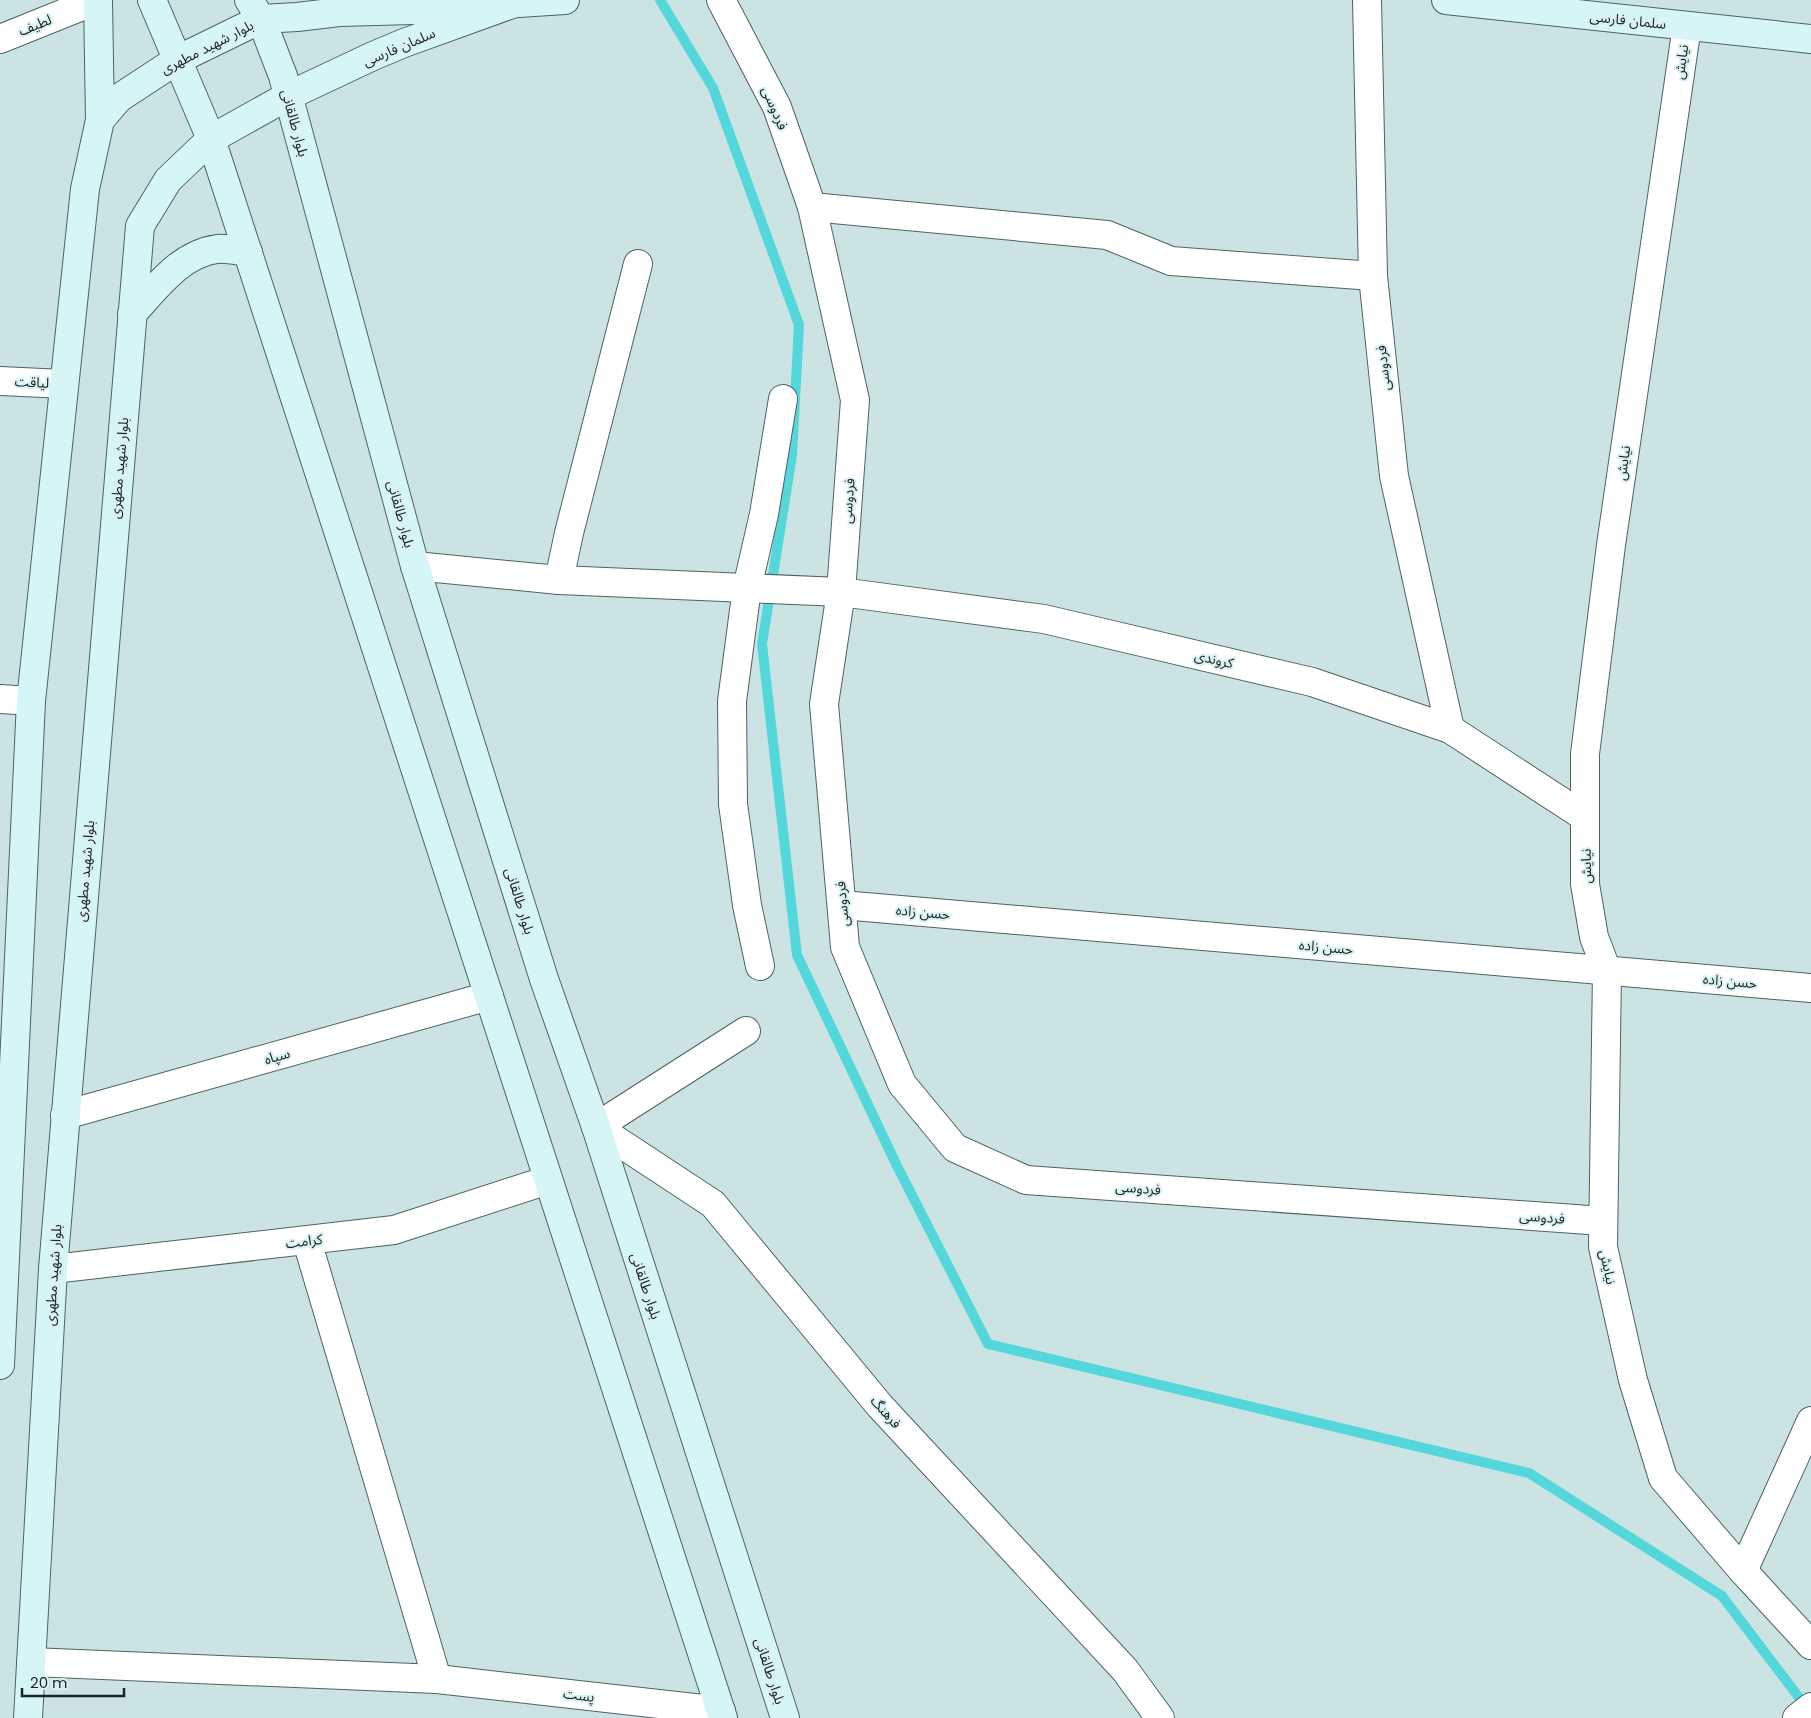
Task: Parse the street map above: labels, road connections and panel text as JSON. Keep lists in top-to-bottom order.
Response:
{
  "streets": {
    "main road": ["سلمان فارسی", "بلوار شهید مطهری", "بلوار طالقانی"],
    "street": [
      "لطیف",
      "نیایش",
      "فردوسی",
      "لیاقت",
      "کروندی",
      "حسن زاده",
      "سپاه",
      "کرامت",
      "فرهنگ",
      "پست"
    ]
  },
  "crossings": [
    ["سلمان فارسی", "بلوار شهید مطهری"],
    ["سلمان فارسی", "نیایش"],
    ["سلمان فارسی", "بلوار طالقانی"],
    ["بلوار شهید مطهری", "بلوار طالقانی"],
    ["بلوار شهید مطهری", "لیاقت"],
    ["بلوار شهید مطهری", "سپاه"],
    ["بلوار شهید مطهری", "کرامت"],
    ["بلوار شهید مطهری", "پست"],
    ["نیایش", "فردوسی"],
    ["نیایش", "کروندی"],
    ["نیایش", "حسن زاده"],
    ["فردوسی", "کروندی"],
    ["فردوسی", "حسن زاده"],
    ["بلوار طالقانی", "کروندی"],
    ["بلوار طالقانی", "فرهنگ"]
  ],
  "scale_bar": "20 m"
}
